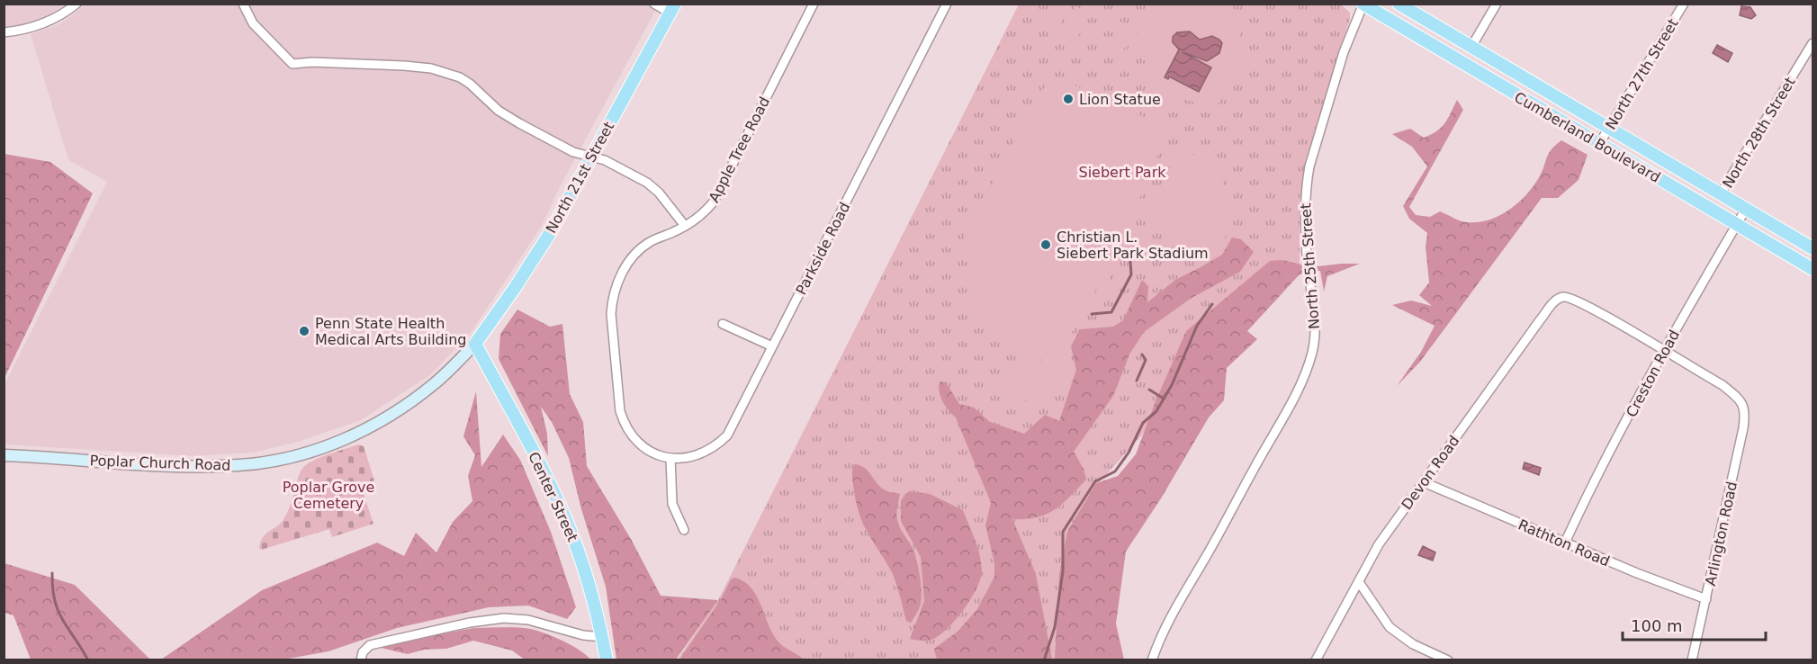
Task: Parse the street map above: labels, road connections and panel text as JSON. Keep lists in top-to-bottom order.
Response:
{
  "streets": {
    "main road": ["Cumberland Boulevard", "North 21st Street", "Center Street"],
    "street": [
      "North 27th Street",
      "North 28th Street",
      "Apple Tree Road",
      "Parkside Road",
      "North 25th Street",
      "Creston Road",
      "Poplar Church Road",
      "Devon Road",
      "Arlington Road",
      "Rathton Road"
    ]
  },
  "crossings": [
    ["North 27th Street", "Cumberland Boulevard"],
    ["North 28th Street", "Cumberland Boulevard"],
    ["Cumberland Boulevard", "North 25th Street"],
    ["Cumberland Boulevard", "Creston Road"],
    ["Apple Tree Road", "Parkside Road"],
    ["North 21st Street", "Poplar Church Road"],
    ["North 21st Street", "Center Street"],
    ["Creston Road", "Devon Road"],
    ["Creston Road", "Arlington Road"],
    ["Creston Road", "Rathton Road"],
    ["Poplar Church Road", "Center Street"],
    ["Devon Road", "Arlington Road"],
    ["Devon Road", "Rathton Road"],
    ["Arlington Road", "Rathton Road"]
  ],
  "parks": ["Siebert Park", "Poplar Grove Cemetery"],
  "places": ["Lion Statue", "Christian L. Siebert Park Stadium", "Penn State Health Medical Arts Building"],
  "scale_bar": "100 m"
}
